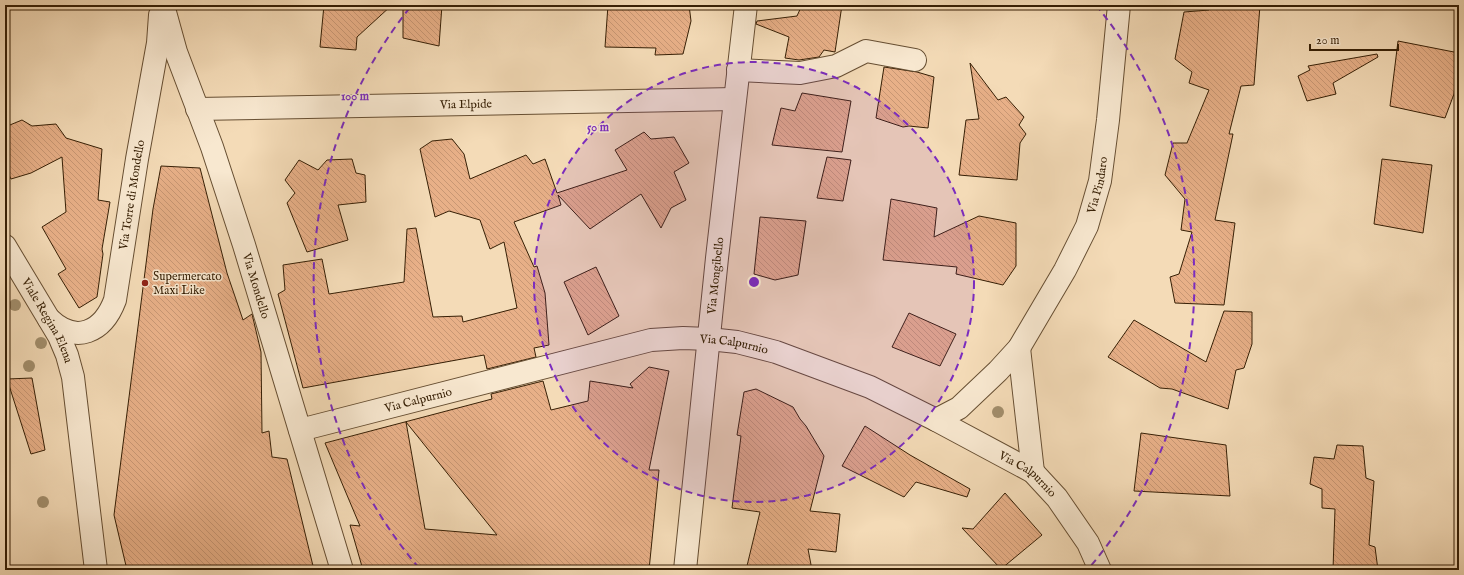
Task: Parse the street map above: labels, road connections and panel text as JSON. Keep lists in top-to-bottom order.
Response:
{
  "streets": {
    "street": [
      "Via Elpide",
      "Via Pindaro",
      "Via Torre di Mondello",
      "Via Mongibello",
      "Via Mondello",
      "Viale Regina Elena",
      "Via Calpurnio"
    ]
  },
  "crossings": [
    ["Via Elpide", "Via Mongibello"],
    ["Via Elpide", "Via Mondello"],
    ["Via Pindaro", "Via Calpurnio"],
    ["Via Torre di Mondello", "Via Mondello"],
    ["Via Torre di Mondello", "Viale Regina Elena"],
    ["Via Mongibello", "Via Calpurnio"],
    ["Via Mondello", "Via Calpurnio"]
  ],
  "places": ["Supermercato Maxi Like"],
  "scale_bar": "20 m",
  "rings": ["100 m", "50 m"]
}
